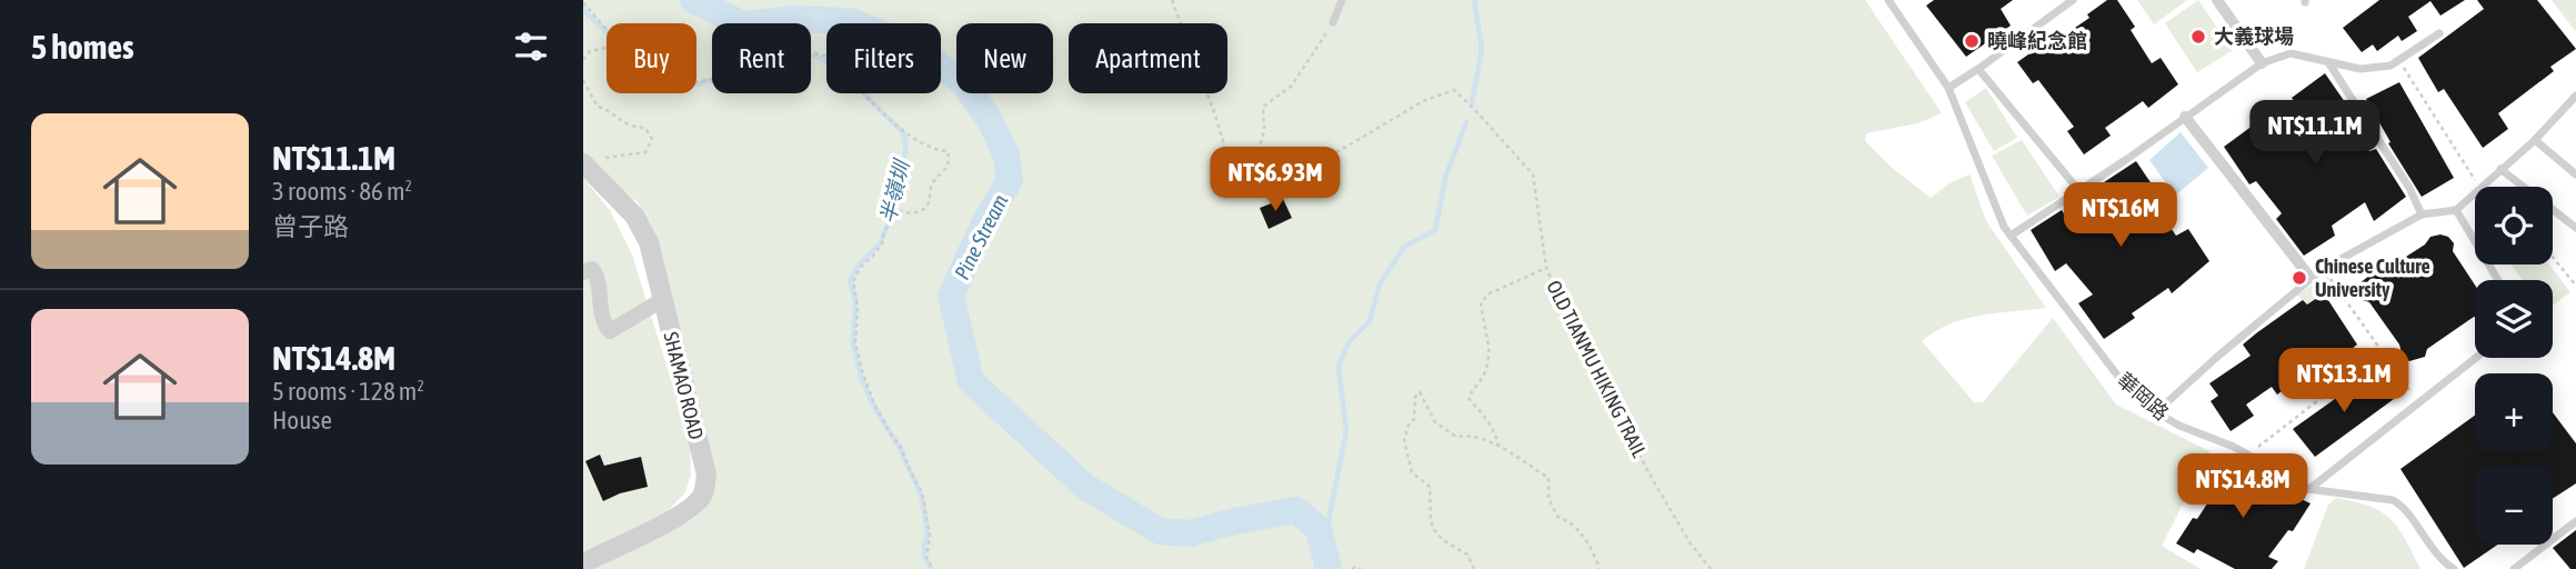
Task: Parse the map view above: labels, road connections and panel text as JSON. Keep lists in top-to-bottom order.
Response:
{
  "streets": {
    "street": ["SHAMAO ROAD"],
    "lane": ["華岡路"],
    "path": ["OLD TIANMU HIKING TRAIL"]
  },
  "water": ["半嶺圳", "Pine Stream"],
  "places": ["大義球場", "曉峰紀念館", "Chinese Culture University"],
  "page": {
    "heading": "5 homes",
    "chip": [
      "Buy",
      "Rent",
      "Filters",
      "New",
      "Apartment"
    ],
    "list": [
      {
        "name": "NT$11.1M",
        "note": "3 rooms · 86 m² · 曾子路"
      },
      {
        "name": "NT$14.8M",
        "note": "5 rooms · 128 m² · House"
      }
    ],
    "price": [
      "NT$11.1M",
      "NT$6.93M",
      "NT$16M",
      "NT$13.1M",
      "NT$14.8M"
    ],
    "map_buttons": ["+", "−"]
  }
}
